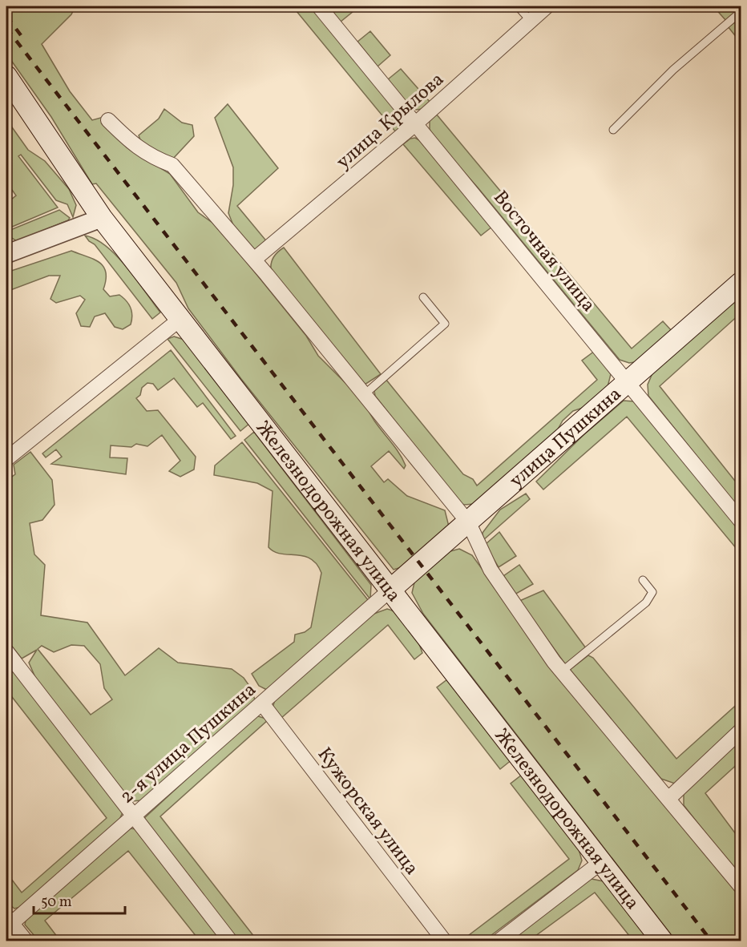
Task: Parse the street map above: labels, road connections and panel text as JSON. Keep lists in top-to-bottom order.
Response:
{
  "streets": {
    "main road": ["улица Пушкина", "Железнодорожная улица"],
    "street": [
      "улица Крылова",
      "Восточная улица",
      "2-я улица Пушкина",
      "Кужорская улица"
    ]
  },
  "crossings": [
    ["улица Крылова", "Восточная улица"],
    ["Восточная улица", "улица Пушкина"],
    ["улица Пушкина", "Железнодорожная улица"],
    ["улица Пушкина", "2-я улица Пушкина"],
    ["Железнодорожная улица", "2-я улица Пушкина"],
    ["2-я улица Пушкина", "Кужорская улица"]
  ],
  "scale_bar": "50 m"
}
